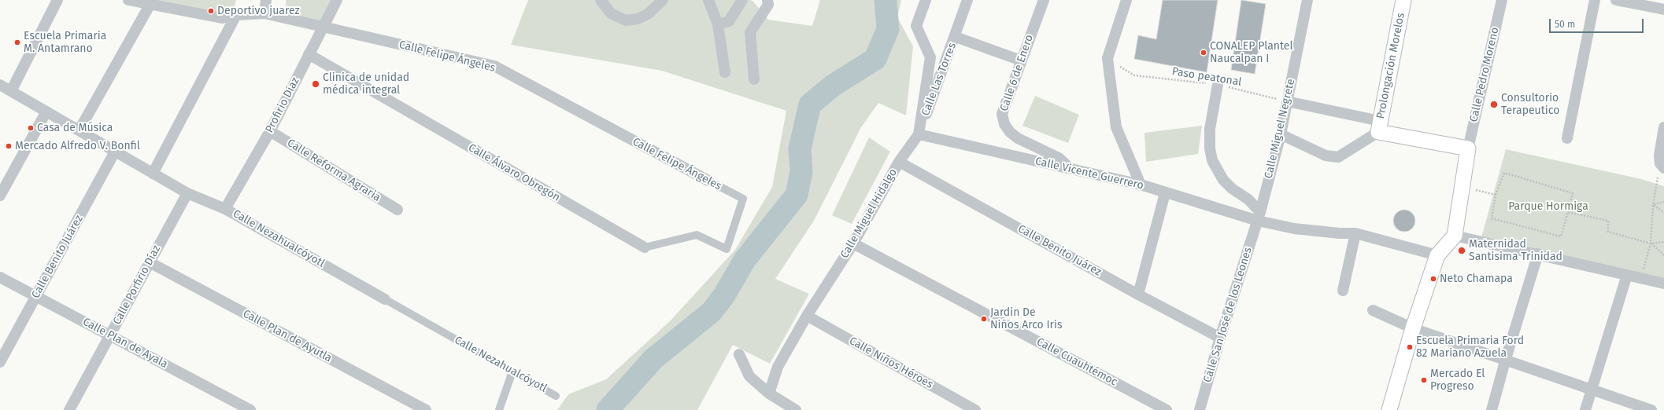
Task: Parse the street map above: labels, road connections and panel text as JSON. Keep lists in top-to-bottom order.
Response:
{
  "streets": {
    "main road": ["Prolongación Morelos"],
    "street": [
      "Calle Felipe Ángeles",
      "Calle 6 de Enero",
      "Calle Pedro Moreno",
      "Calle Las Torres",
      "Profirio Díaz",
      "Calle Miguel Negrete",
      "Calle Reforma Agraria",
      "Calle Álvaro Obregón",
      "Calle Vicente Guerrero",
      "Calle Miguel Hidalgo",
      "Calle Nezahualcóyotl",
      "Calle Benito Juárez",
      "Calle Porfirio Díaz",
      "Calle San José de los Leones",
      "Calle Plan de Ayutla",
      "Calle Plan de Ayala",
      "Calle Cuauhtémoc",
      "Calle Niños Héroes"
    ],
    "path": ["Paso peatonal"]
  },
  "crossings": [
    ["Calle Felipe Ángeles", "Profirio Díaz"],
    ["Calle Felipe Ángeles", "Calle Álvaro Obregón"],
    ["Calle 6 de Enero", "Calle Las Torres"],
    ["Calle 6 de Enero", "Calle Vicente Guerrero"],
    ["Paso peatonal", "Calle Miguel Negrete"],
    ["Calle Las Torres", "Calle Vicente Guerrero"],
    ["Calle Las Torres", "Calle Miguel Hidalgo"],
    ["Profirio Díaz", "Calle Reforma Agraria"],
    ["Profirio Díaz", "Calle Álvaro Obregón"],
    ["Profirio Díaz", "Calle Nezahualcóyotl"],
    ["Calle Miguel Negrete", "Calle Vicente Guerrero"],
    ["Calle Miguel Negrete", "Calle San José de los Leones"],
    ["Calle Vicente Guerrero", "Calle Miguel Hidalgo"],
    ["Calle Vicente Guerrero", "Calle San José de los Leones"],
    ["Calle Miguel Hidalgo", "Calle Benito Juárez"],
    ["Calle Miguel Hidalgo", "Calle Cuauhtémoc"],
    ["Calle Miguel Hidalgo", "Calle Niños Héroes"],
    ["Calle Nezahualcóyotl", "Calle Benito Juárez"],
    ["Calle Nezahualcóyotl", "Calle Porfirio Díaz"],
    ["Calle Benito Juárez", "Calle San José de los Leones"],
    ["Calle Benito Juárez", "Calle Plan de Ayala"],
    ["Calle Porfirio Díaz", "Calle Plan de Ayutla"],
    ["Calle Porfirio Díaz", "Calle Plan de Ayala"]
  ],
  "parks": ["Parque Hormiga"],
  "places": [
    "Deportivo juarez",
    "Escuela Primaria M. Antamrano",
    "CONALEP Plantel Naucalpan I",
    "Clinica de unidad médica integral",
    "Consultorio Terapeutico",
    "Casa de Música",
    "Mercado Alfredo V. Bonfil",
    "Maternidad Santisima Trinidad",
    "Neto Chamapa",
    "Jardin De Niños Arco Iris",
    "Escuela Primaria Ford 82 Mariano Azuela",
    "Mercado El Progreso"
  ],
  "scale_bar": "50 m"
}
